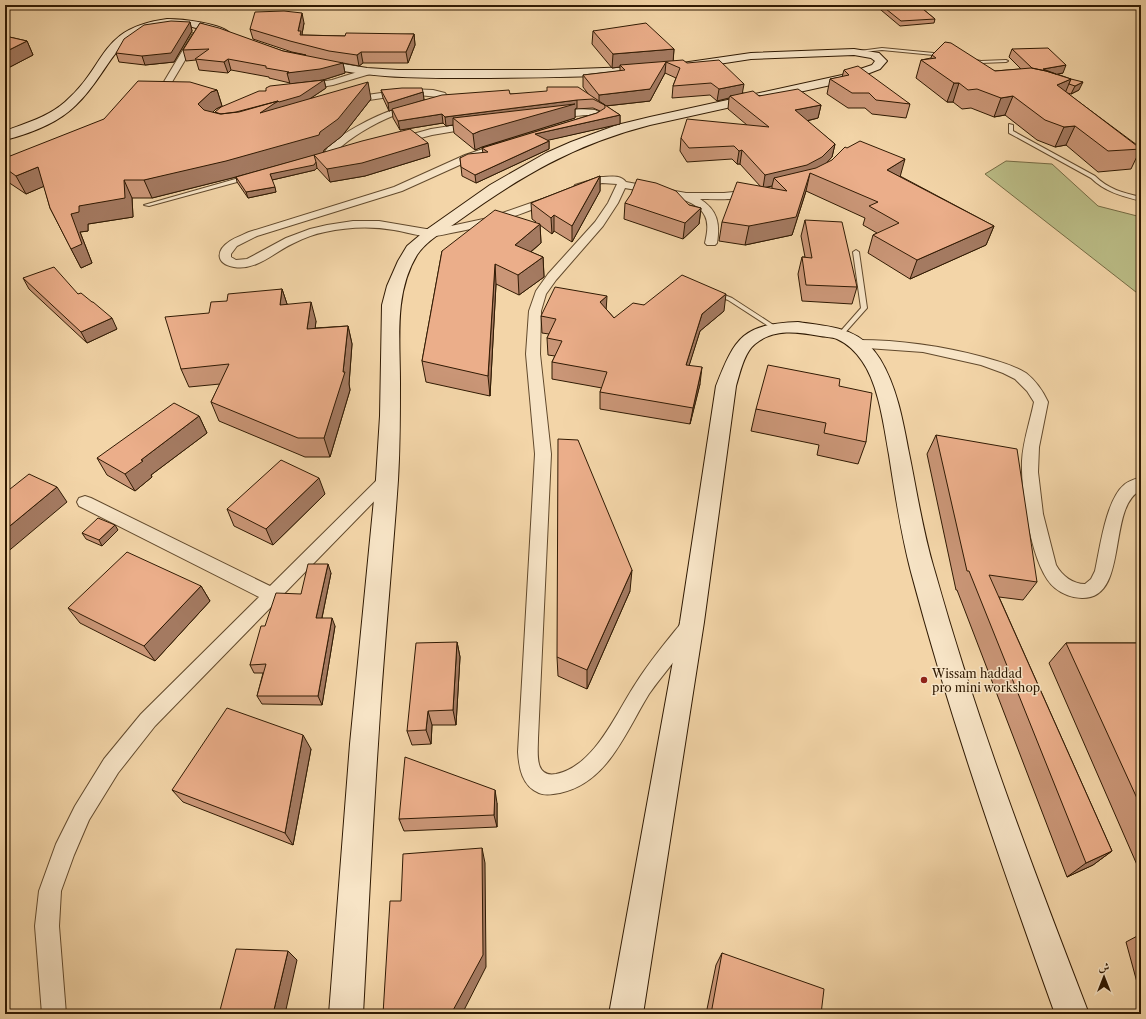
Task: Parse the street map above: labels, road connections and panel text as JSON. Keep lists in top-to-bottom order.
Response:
{
  "places": ["Wissam haddad pro mini workshop"],
  "north": "top"
}
